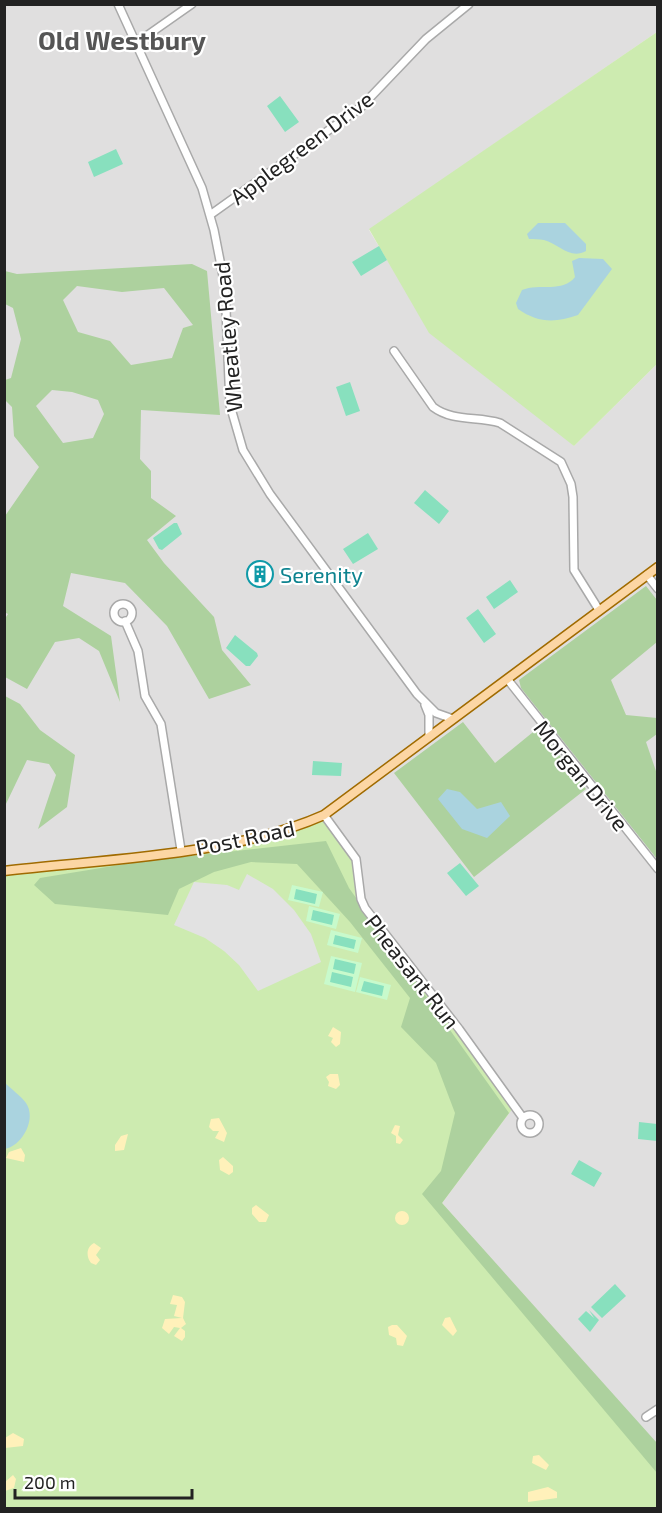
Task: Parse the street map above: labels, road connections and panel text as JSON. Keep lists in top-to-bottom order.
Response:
{
  "streets": {
    "main road": ["Post Road"],
    "street": [
      "Applegreen Drive",
      "Wheatley Road",
      "Morgan Drive",
      "Pheasant Run"
    ]
  },
  "crossings": [
    ["Applegreen Drive", "Wheatley Road"],
    ["Wheatley Road", "Post Road"],
    ["Post Road", "Pheasant Run"]
  ],
  "districts": ["Old Westbury"],
  "places": {
    "building": ["Serenity"]
  },
  "scale_bar": "200 m"
}
